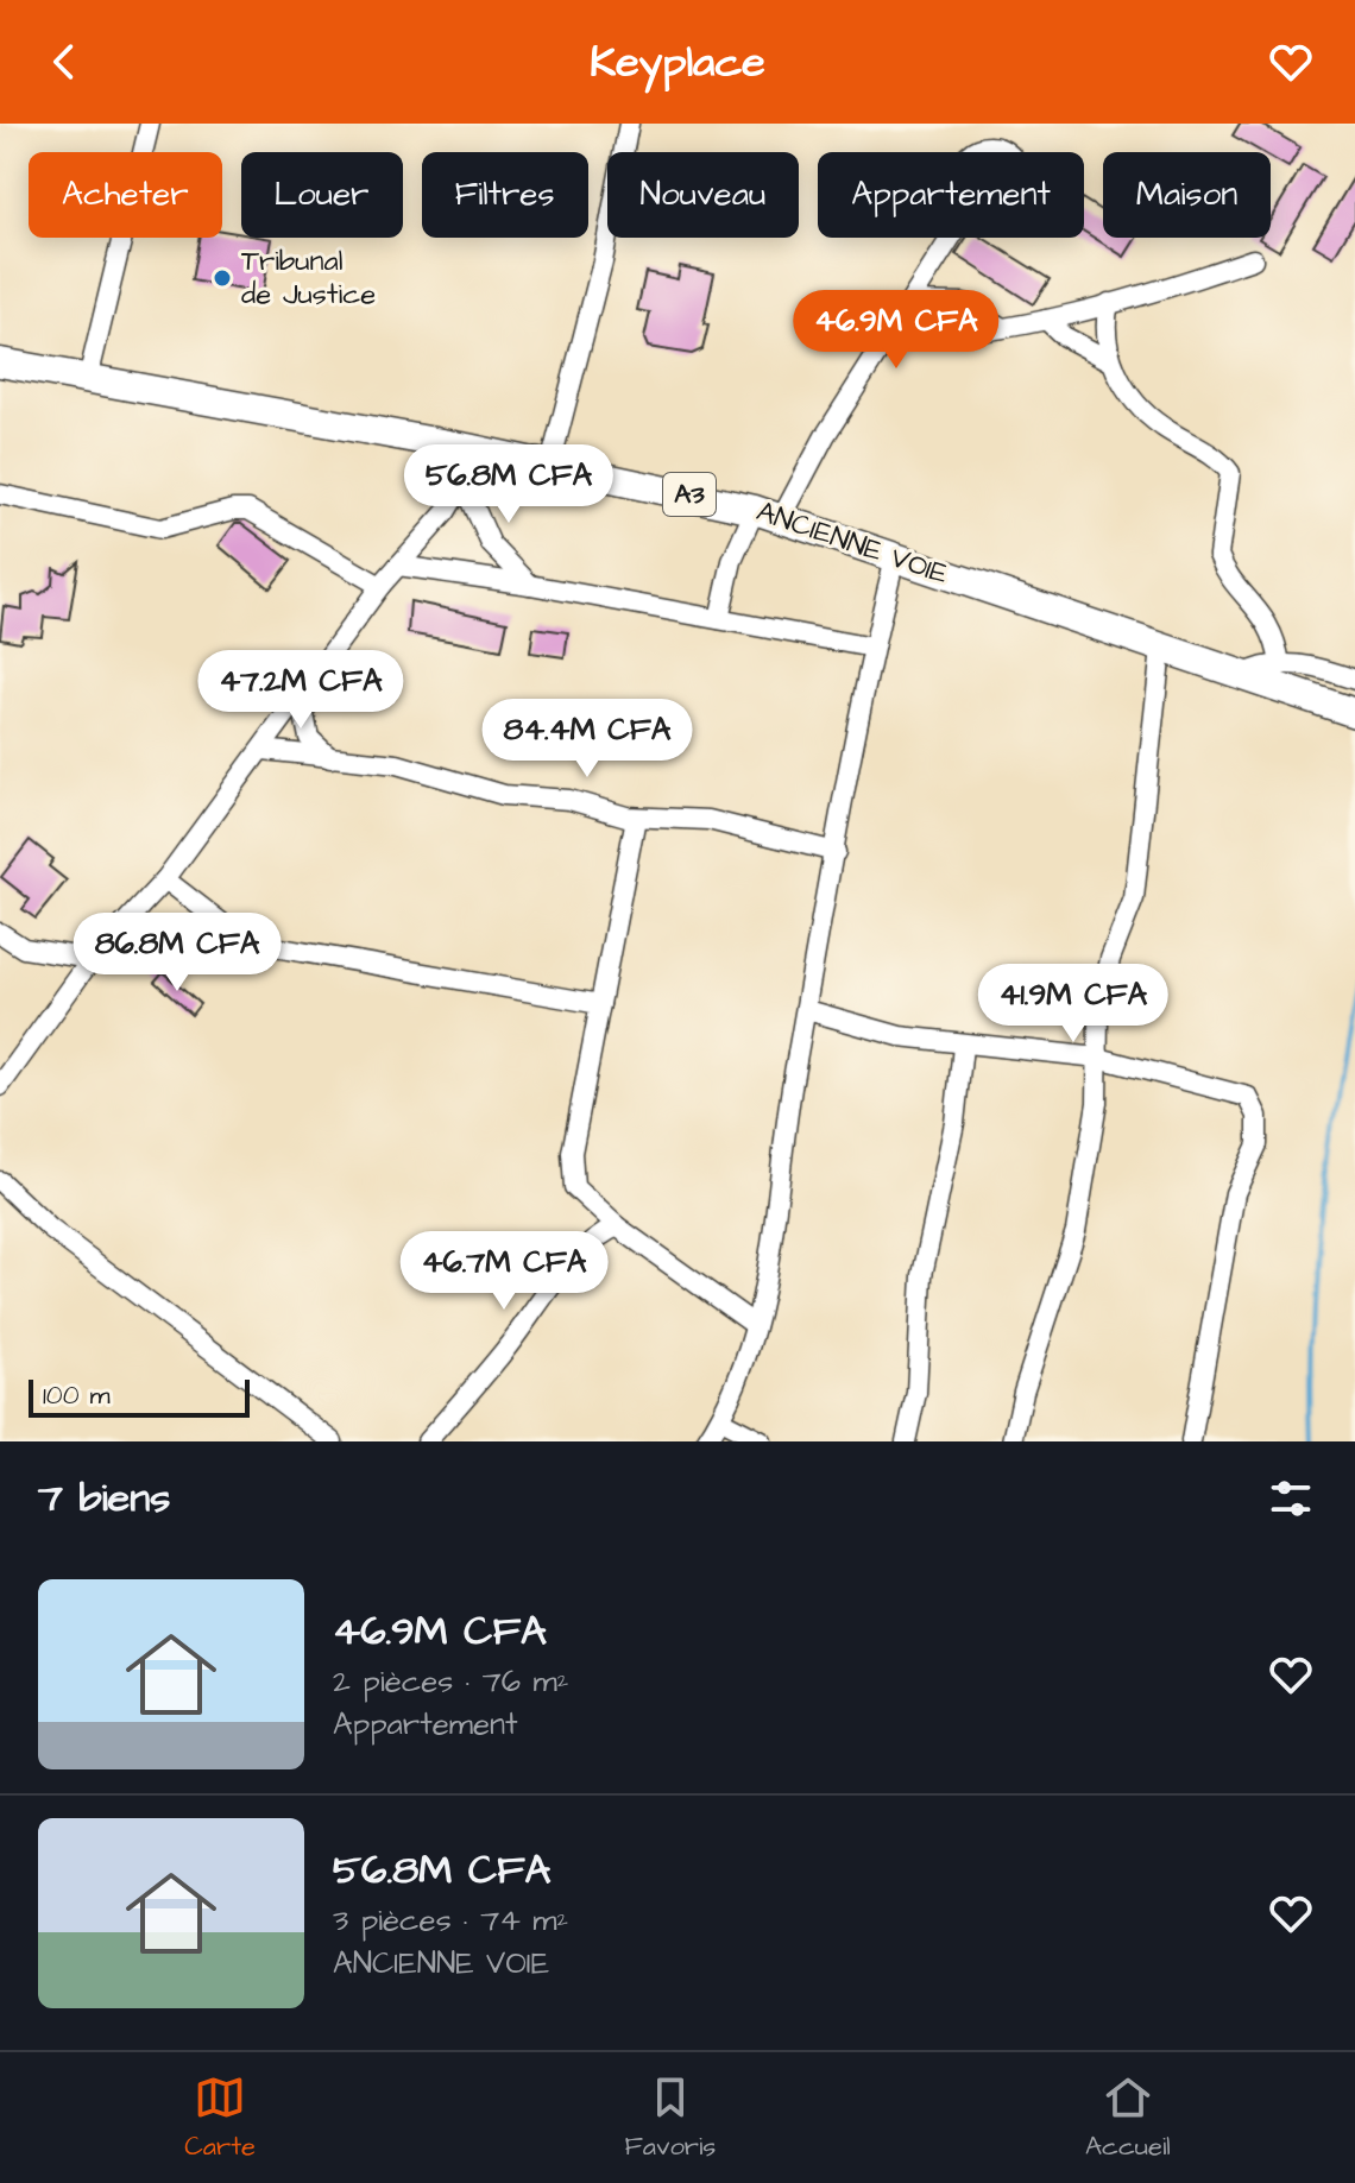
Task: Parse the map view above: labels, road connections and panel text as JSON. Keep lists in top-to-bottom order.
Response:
{
  "streets": {
    "main road": ["A3", "ANCIENNE VOIE"]
  },
  "places": ["Tribunal de Justice"],
  "scale_bar": "100 m",
  "page": {
    "header": "Keyplace",
    "chip": [
      "Acheter",
      "Louer",
      "Filtres",
      "Nouveau",
      "Appartement",
      "Maison"
    ],
    "price": [
      "46.9M CFA",
      "56.8M CFA",
      "47.2M CFA",
      "84.4M CFA",
      "86.8M CFA",
      "41.9M CFA",
      "46.7M CFA"
    ],
    "scale": "100 m",
    "heading": "7 biens",
    "list": [
      {
        "name": "46.9M CFA",
        "note": "2 pièces · 76 m² · Appartement"
      },
      {
        "name": "56.8M CFA",
        "note": "3 pièces · 74 m² · ANCIENNE VOIE"
      }
    ],
    "tabs": ["Carte", "Favoris", "Accueil"]
  }
}
